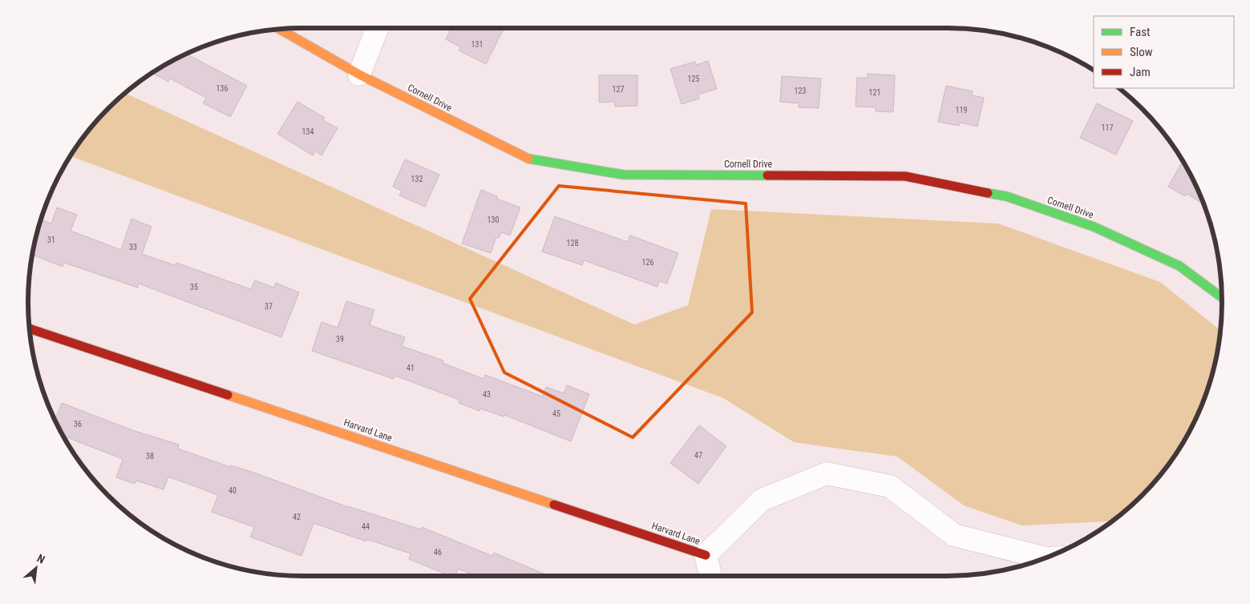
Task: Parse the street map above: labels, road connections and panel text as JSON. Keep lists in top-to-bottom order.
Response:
{
  "streets": {
    "street": ["Cornell Drive", "Harvard Lane"]
  },
  "house_numbers": [
    "131",
    "125",
    "136",
    "127",
    "123",
    "121",
    "119",
    "117",
    "134",
    "132",
    "130",
    "31",
    "128",
    "33",
    "126",
    "35",
    "37",
    "39",
    "41",
    "43",
    "45",
    "36",
    "47",
    "38",
    "40",
    "42",
    "44",
    "46"
  ],
  "legend": ["Fast", "Slow", "Jam"],
  "north": "top right"
}
